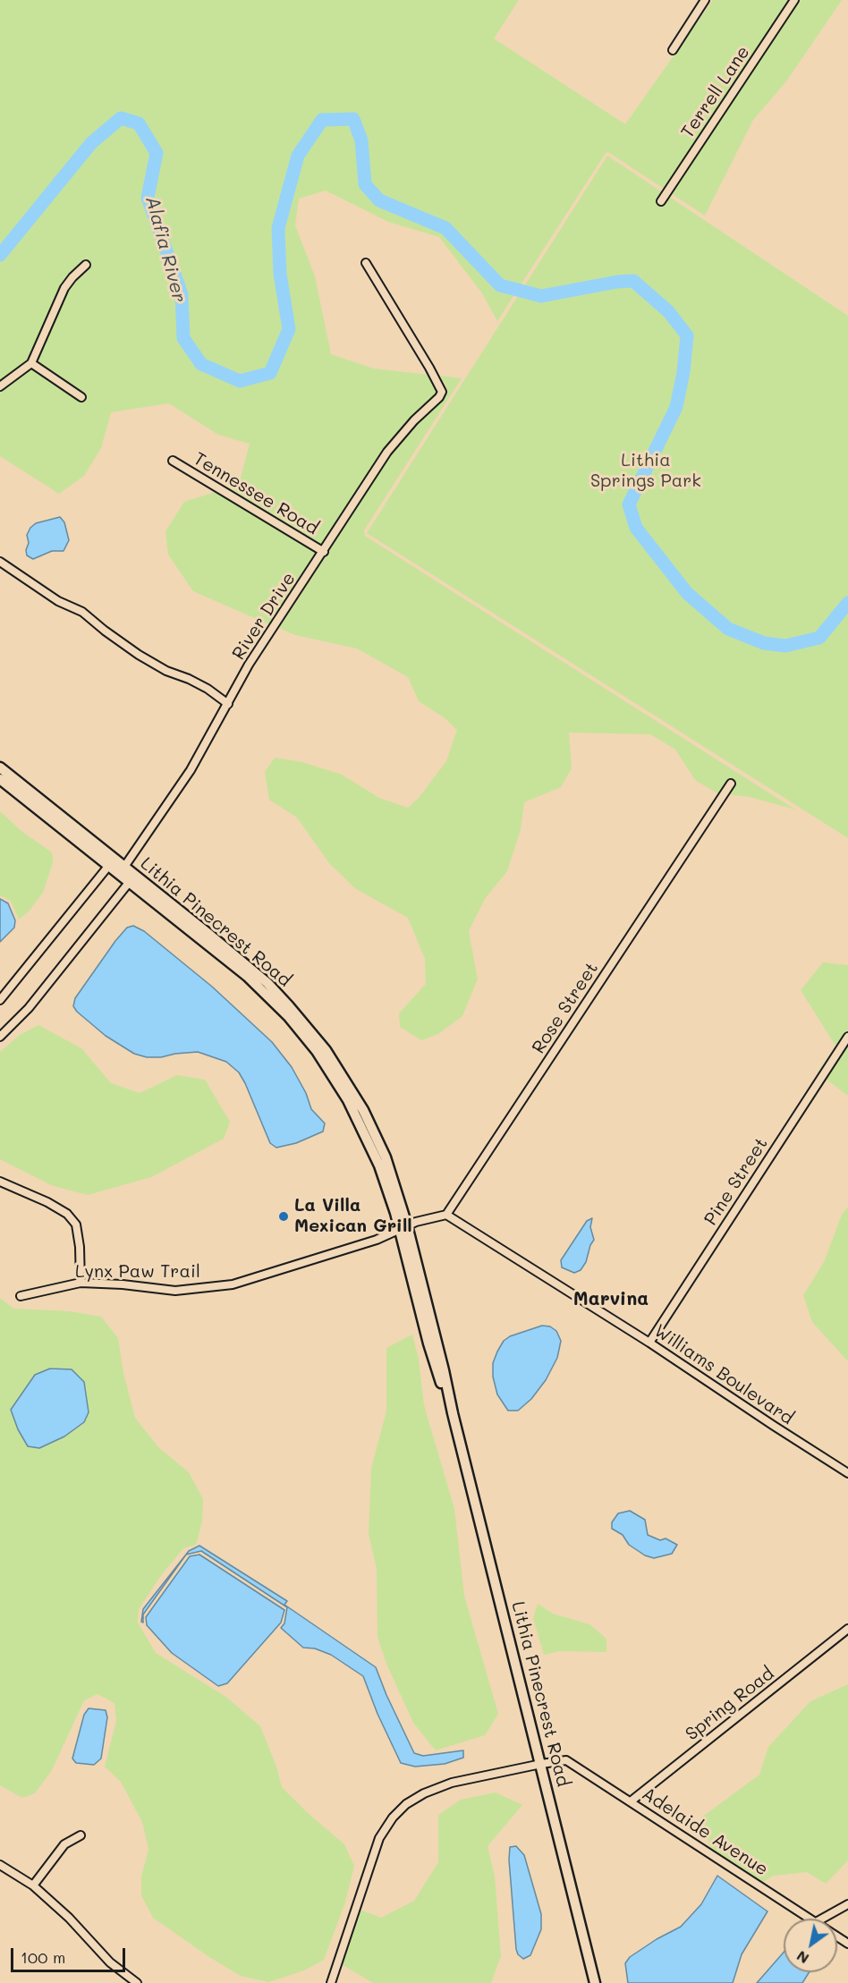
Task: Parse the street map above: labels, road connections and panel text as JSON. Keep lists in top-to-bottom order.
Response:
{
  "streets": {
    "main road": ["Lithia Pinecrest Road"],
    "street": [
      "Terrell Lane",
      "Tennessee Road",
      "River Drive",
      "Rose Street",
      "Pine Street",
      "Lynx Paw Trail",
      "Williams Boulevard",
      "Spring Road",
      "Adelaide Avenue"
    ]
  },
  "crossings": [
    ["Tennessee Road", "River Drive"],
    ["River Drive", "Lithia Pinecrest Road"],
    ["Lithia Pinecrest Road", "Lynx Paw Trail"],
    ["Lithia Pinecrest Road", "Adelaide Avenue"],
    ["Rose Street", "Williams Boulevard"],
    ["Pine Street", "Williams Boulevard"],
    ["Spring Road", "Adelaide Avenue"]
  ],
  "districts": ["Marvina"],
  "water": ["Alafia River"],
  "parks": ["Lithia Springs Park"],
  "places": ["La Villa Mexican Grill"],
  "scale_bar": "100 m",
  "north": "bottom left"
}
